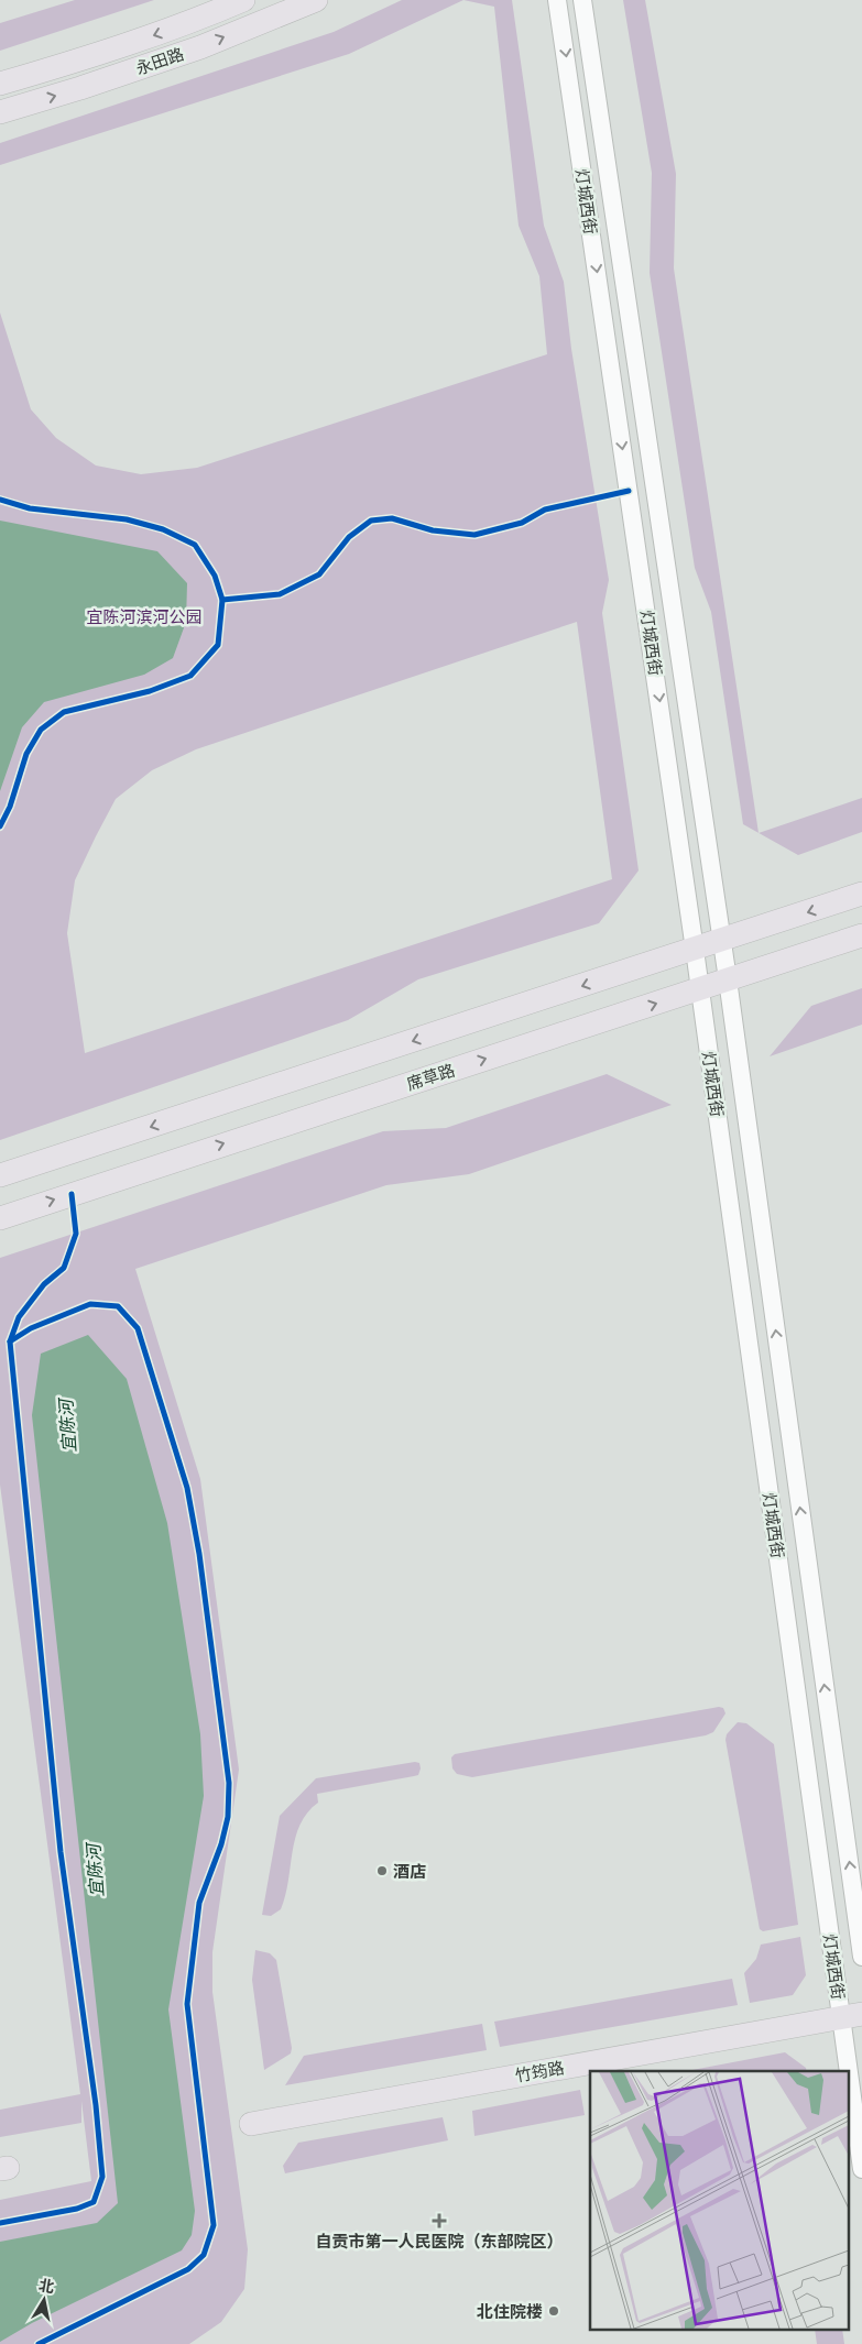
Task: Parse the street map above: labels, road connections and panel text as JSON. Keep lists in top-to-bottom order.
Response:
{
  "streets": {
    "main road": ["永田路", "席草路", "竹筠路"],
    "street": ["灯城西街"]
  },
  "crossings": [
    ["灯城西街", "席草路"],
    ["灯城西街", "竹筠路"]
  ],
  "water": ["宜陈河"],
  "parks": ["宜陈河滨河公园"],
  "places": {
    "other": ["酒店", "北住院楼"],
    "health": ["自贡市第一人民医院（东部院区）"]
  },
  "north": "top"
}
